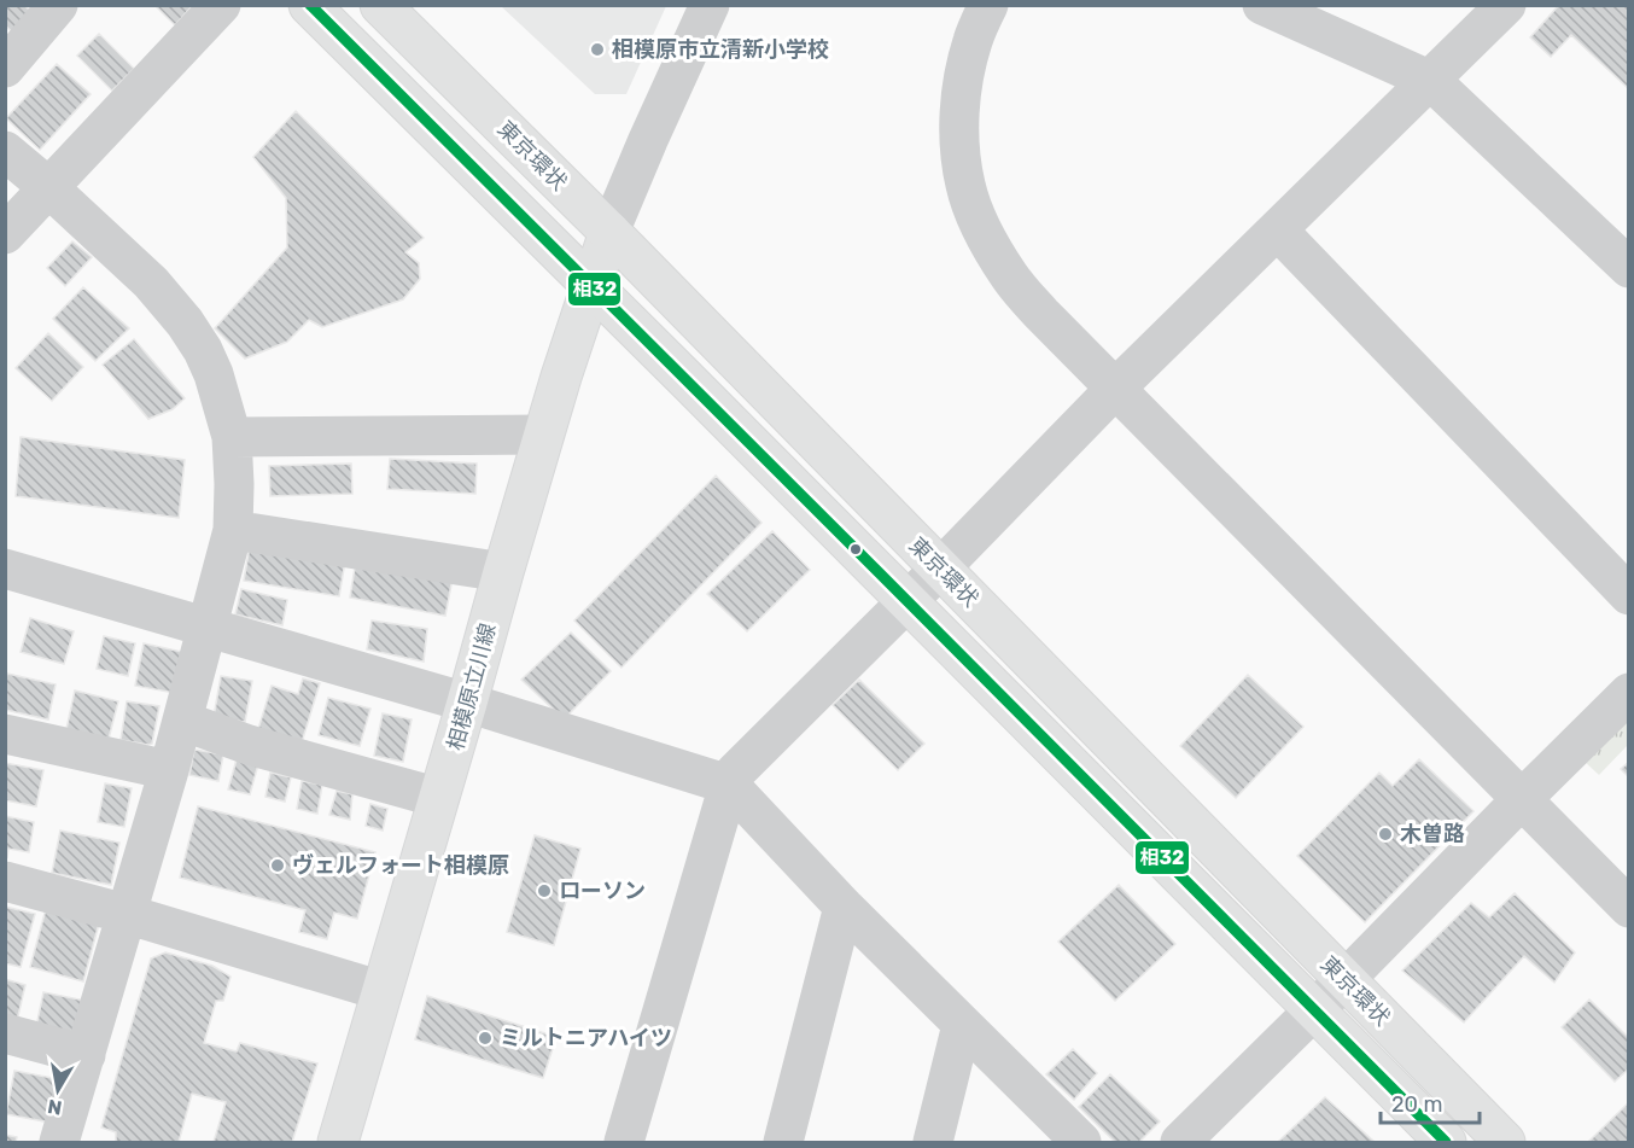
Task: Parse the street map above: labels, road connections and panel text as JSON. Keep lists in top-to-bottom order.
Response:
{
  "streets": {
    "main road": ["東京環状", "相模原立川線"]
  },
  "crossings": [
    ["東京環状", "相模原立川線"]
  ],
  "places": [
    "相模原市立清新小学校",
    "木曽路",
    "ヴェルフォート相模原",
    "ローソン",
    "ミルトニアハイツ"
  ],
  "lines": ["transit line 相32"],
  "scale_bar": "20 m",
  "north": "bottom"
}
